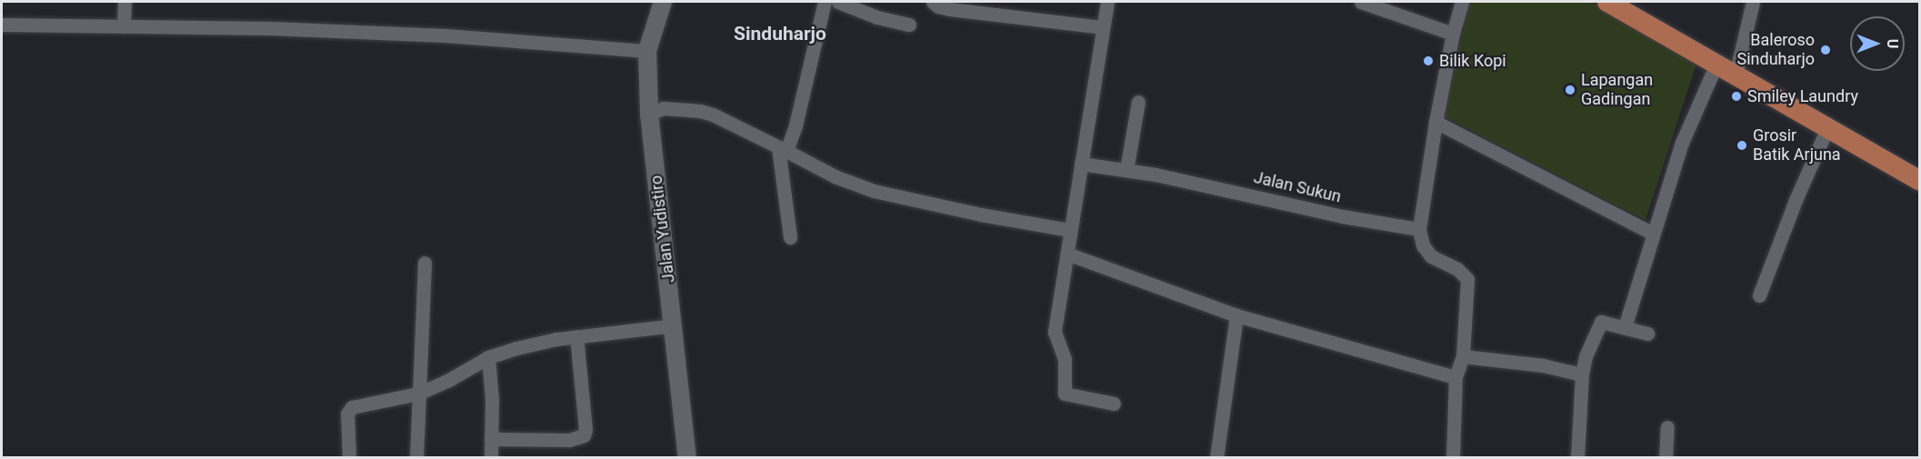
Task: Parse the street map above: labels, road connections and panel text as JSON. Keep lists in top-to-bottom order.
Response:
{
  "streets": {
    "street": ["Jalan Sukun", "Jalan Yudistiro"]
  },
  "districts": ["Sinduharjo"],
  "places": [
    "Baleroso Sinduharjo",
    "Bilik Kopi",
    "Lapangan Gadingan",
    "Smiley Laundry",
    "Grosir Batik Arjuna"
  ],
  "north": "right"
}
